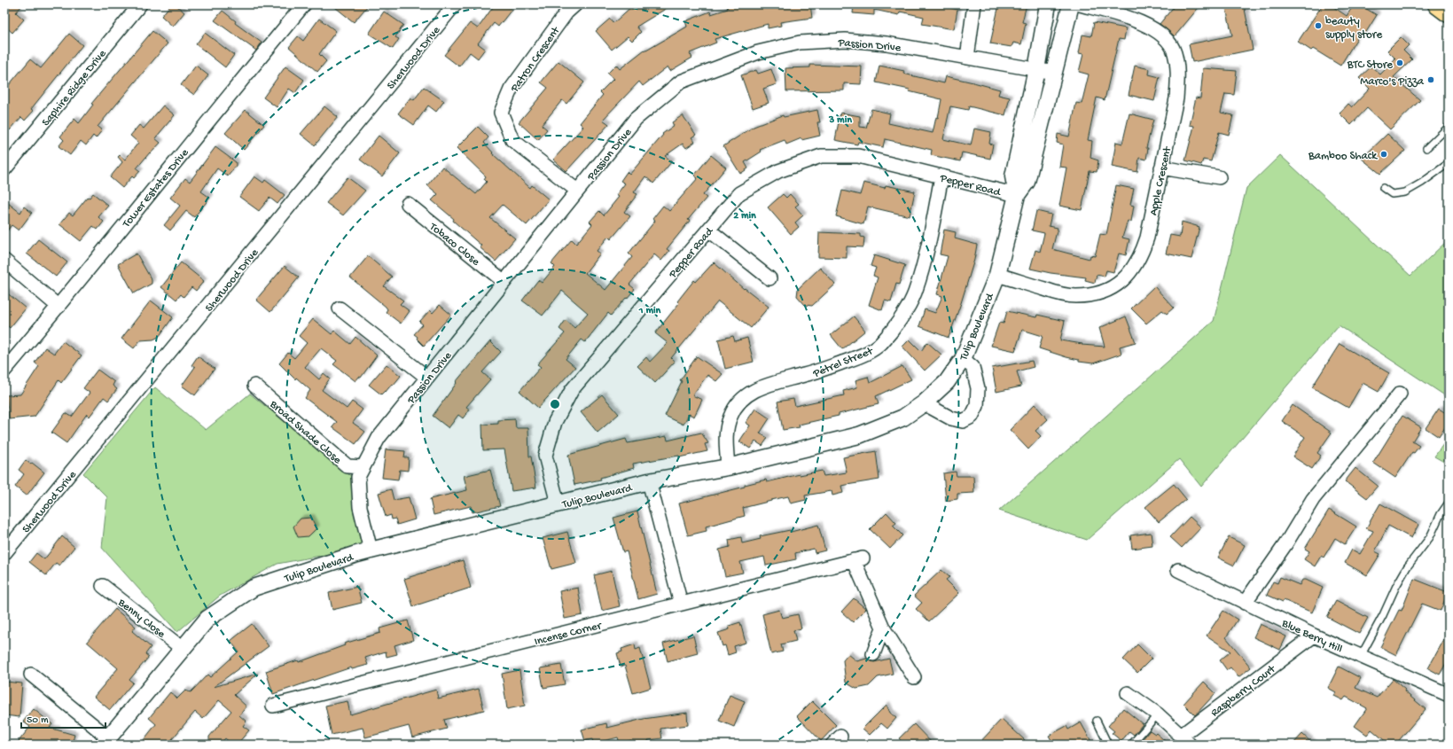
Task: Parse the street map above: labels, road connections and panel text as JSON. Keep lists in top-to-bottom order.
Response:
{
  "streets": {
    "street": [
      "Passion Drive",
      "Sherwood Drive",
      "Patron Crescent",
      "Saphire Ridge Drive",
      "Apple Crescent",
      "Pepper Road",
      "Tower Estates Drive",
      "Tobaco Close",
      "Tulip Boulevard",
      "Petrel Street",
      "Broad Shade Close",
      "Benny Close",
      "Incense Corner",
      "Blue Berry Hill",
      "Raspberry Court"
    ]
  },
  "crossings": [
    ["Passion Drive", "Patron Crescent"],
    ["Passion Drive", "Tobaco Close"],
    ["Passion Drive", "Tulip Boulevard"],
    ["Passion Drive", "Broad Shade Close"],
    ["Apple Crescent", "Tulip Boulevard"],
    ["Pepper Road", "Tulip Boulevard"],
    ["Pepper Road", "Petrel Street"],
    ["Tulip Boulevard", "Petrel Street"],
    ["Tulip Boulevard", "Benny Close"],
    ["Blue Berry Hill", "Raspberry Court"]
  ],
  "places": [
    "beauty supply store",
    "BTC Store",
    "Marco's Pizza",
    "Bamboo Shack"
  ],
  "scale_bar": "50 m",
  "rings": ["3 min", "2 min", "1 min"]
}
